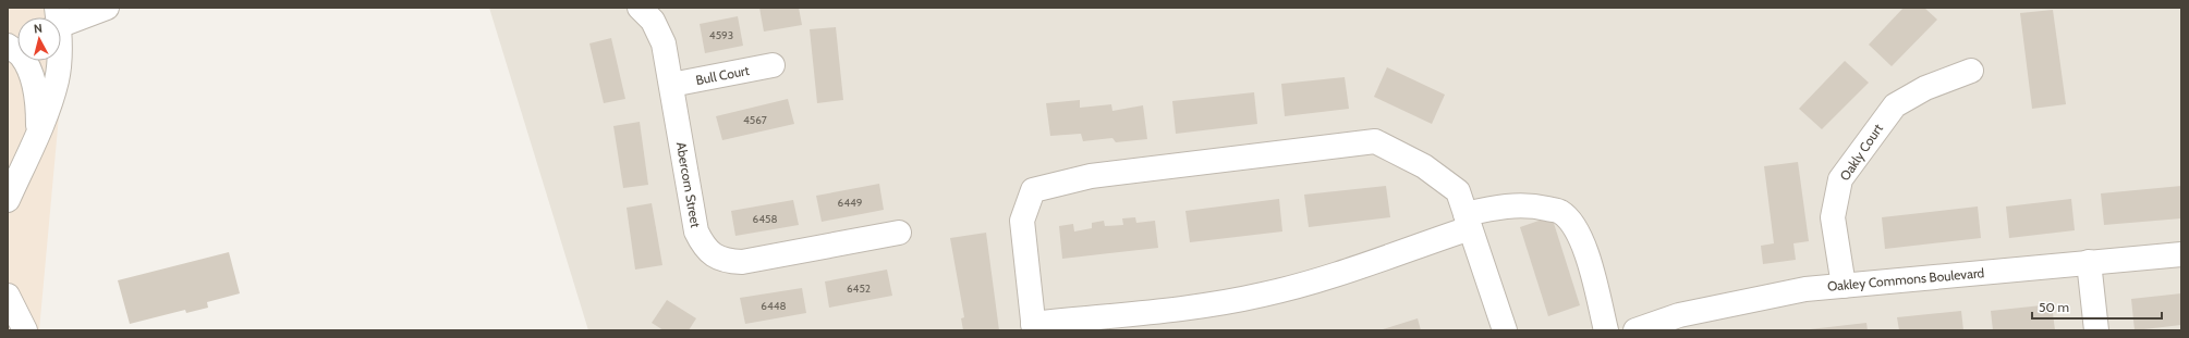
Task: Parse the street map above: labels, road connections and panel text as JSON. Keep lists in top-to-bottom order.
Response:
{
  "streets": {
    "street": [
      "Bull Court",
      "Oakly Court",
      "Abercorn Street",
      "Oakley Commons Boulevard"
    ]
  },
  "crossings": [
    ["Bull Court", "Abercorn Street"],
    ["Oakly Court", "Oakley Commons Boulevard"]
  ],
  "house_numbers": [
    "4593",
    "4567",
    "6449",
    "6458",
    "6452",
    "6448"
  ],
  "scale_bar": "50 m",
  "north": "top"
}
